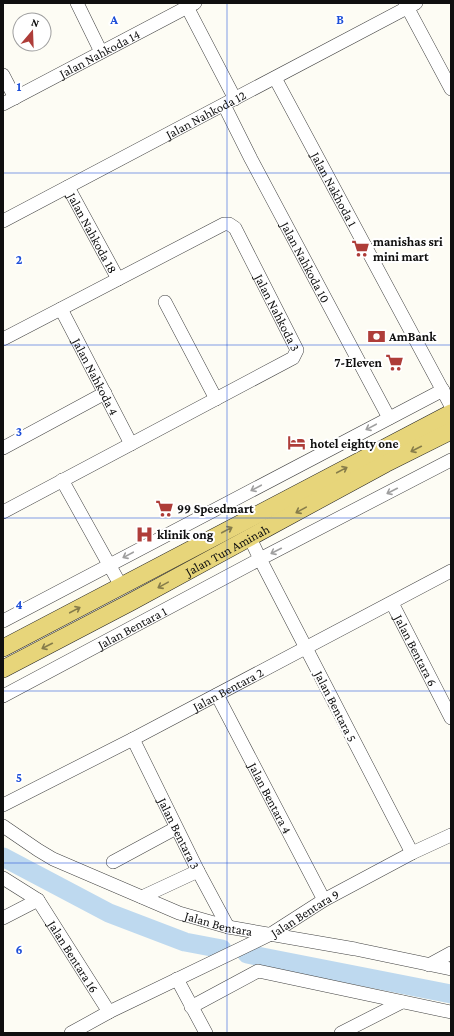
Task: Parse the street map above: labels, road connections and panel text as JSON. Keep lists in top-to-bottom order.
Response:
{
  "streets": {
    "main road": ["Jalan Tun Aminah"],
    "street": [
      "Jalan Nahkoda 14",
      "Jalan Nahkoda 12",
      "Jalan Nakhoda 1",
      "Jalan Nahkoda 18",
      "Jalan Nahkoda 10",
      "Jalan Nahkoda 3",
      "Jalan Nahkoda 4",
      "Jalan Bentara 1",
      "Jalan Bentara 6",
      "Jalan Bentara 2",
      "Jalan Bentara 5",
      "Jalan Bentara 4",
      "Jalan Bentara 3",
      "Jalan Bentara 9",
      "Jalan Bentara",
      "Jalan Bentara 16"
    ]
  },
  "crossings": [
    ["Jalan Nahkoda 14", "Jalan Nahkoda 10"],
    ["Jalan Nahkoda 12", "Jalan Nakhoda 1"],
    ["Jalan Nahkoda 12", "Jalan Nahkoda 18"],
    ["Jalan Nahkoda 12", "Jalan Nahkoda 10"],
    ["Jalan Nahkoda 18", "Jalan Nahkoda 3"],
    ["Jalan Nahkoda 3", "Jalan Nahkoda 4"],
    ["Jalan Bentara 1", "Jalan Bentara 5"],
    ["Jalan Bentara 6", "Jalan Bentara 2"],
    ["Jalan Bentara 2", "Jalan Bentara 5"],
    ["Jalan Bentara 2", "Jalan Bentara 4"],
    ["Jalan Bentara 2", "Jalan Bentara 3"],
    ["Jalan Bentara 5", "Jalan Bentara 9"],
    ["Jalan Bentara 4", "Jalan Bentara 9"],
    ["Jalan Bentara 3", "Jalan Bentara"],
    ["Jalan Bentara 9", "Jalan Bentara"],
    ["Jalan Bentara 9", "Jalan Bentara 16"]
  ],
  "places": {
    "supermarket": ["manishas sri mini mart", "7-Eleven", "99 Speedmart"],
    "bank": ["AmBank"],
    "hotel": ["hotel eighty one"],
    "hospital": ["klinik ong"]
  },
  "north": "top",
  "grid": {
    "columns": ["A", "B"],
    "rows": [
      "1",
      "2",
      "3",
      "4",
      "5",
      "6"
    ]
  }
}
